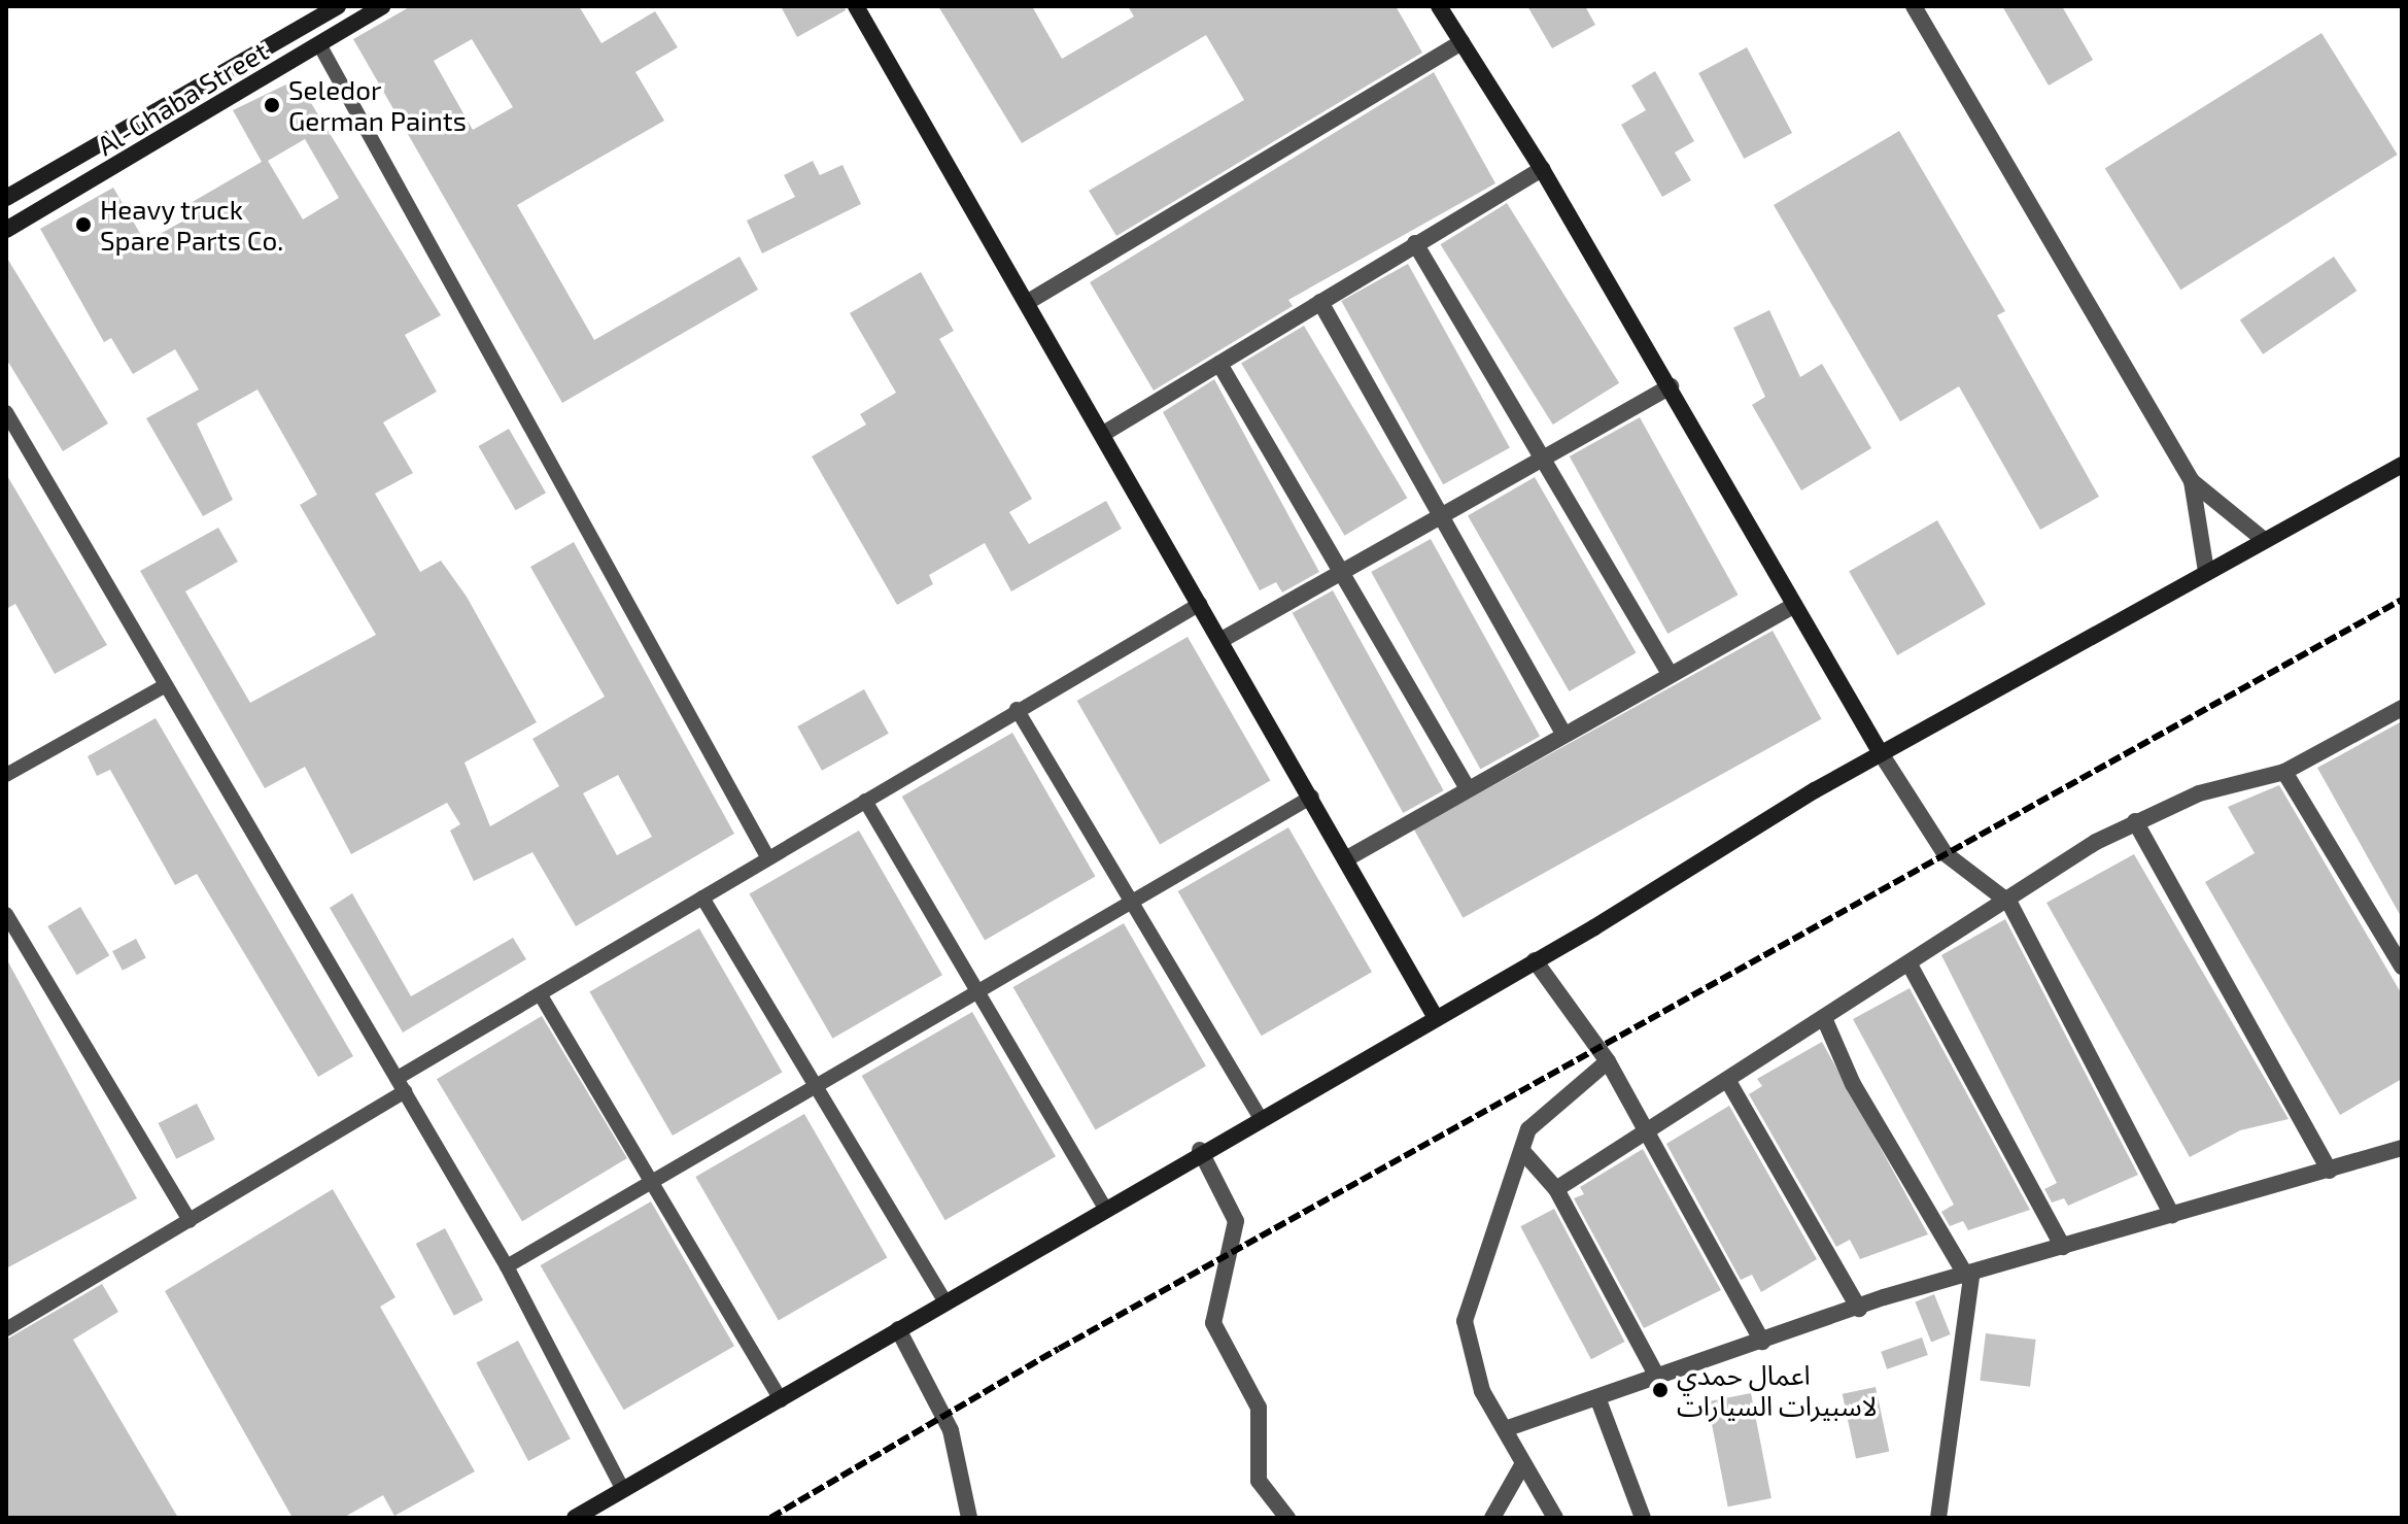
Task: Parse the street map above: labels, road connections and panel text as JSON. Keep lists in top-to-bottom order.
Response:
{
  "streets": {
    "street": ["Al-Ghaba Street"]
  },
  "places": ["Seledor German Paints", "Heavy truck Spare Parts Co.", "اعمال حمدي لاسبيرات السيارات"]
}
